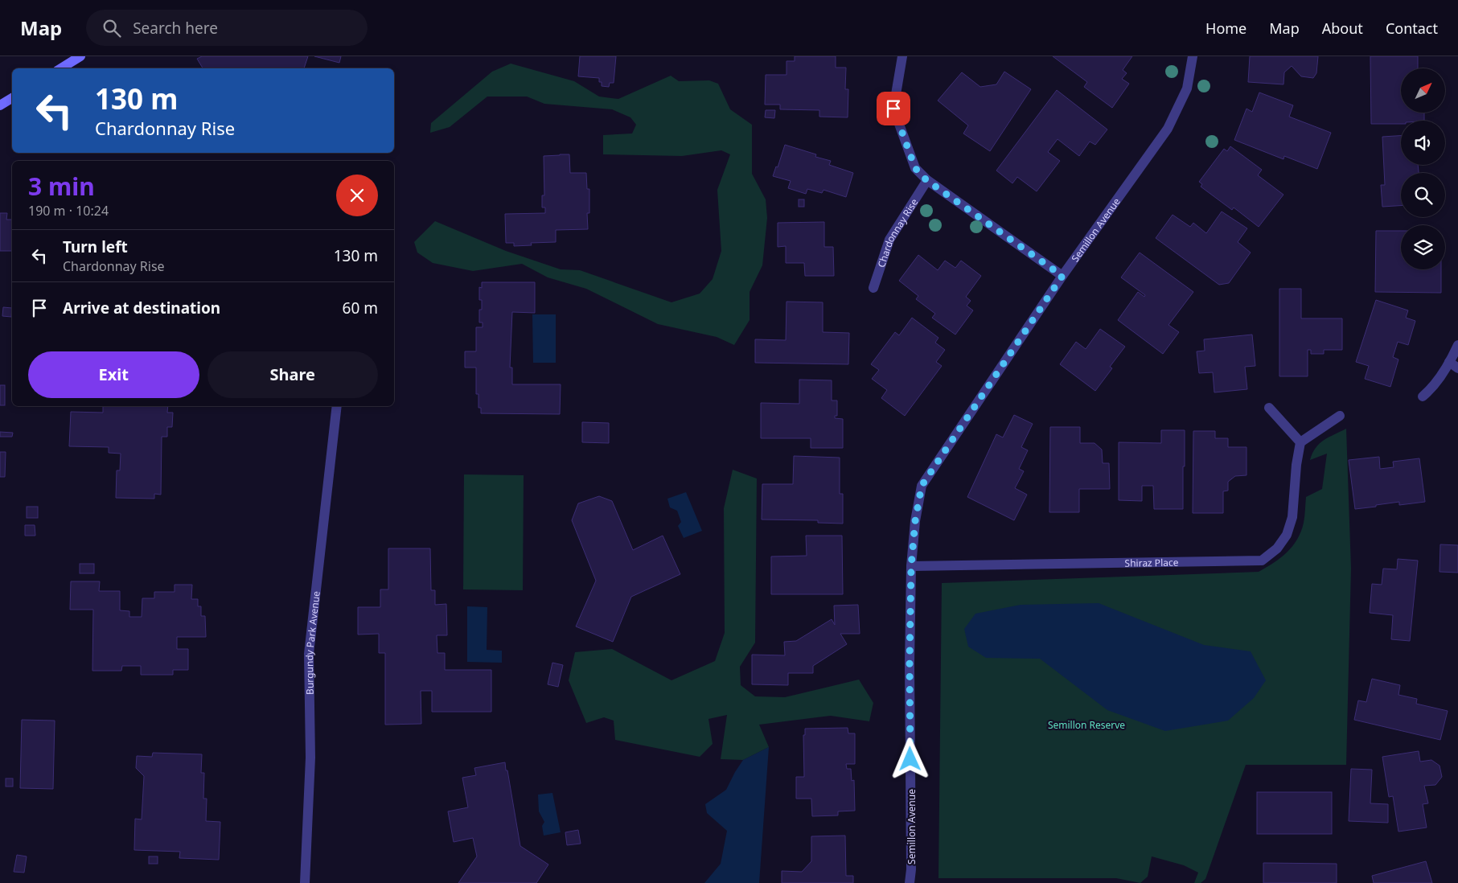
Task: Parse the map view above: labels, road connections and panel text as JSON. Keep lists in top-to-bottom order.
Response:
{
  "streets": {
    "street": [
      "Semillon Avenue",
      "Chardonnay Rise",
      "Shiraz Place",
      "Burgundy Park Avenue"
    ]
  },
  "crossings": [
    ["Semillon Avenue", "Shiraz Place"]
  ],
  "parks": ["Semillon Reserve"],
  "north": "top right",
  "page": {
    "header": "Map",
    "search": "Search here",
    "nav": [
      "Home",
      "Map",
      "About",
      "Contact"
    ],
    "turn": ["130 m", "Chardonnay Rise"],
    "heading": ["3 min", "190 m · 10:24"],
    "list": [
      {
        "name": "Turn left",
        "note": "Chardonnay Rise",
        "value": "130 m"
      },
      {
        "name": "Arrive at destination",
        "value": "60 m"
      }
    ],
    "buttons": ["Exit", "Share"]
  }
}
